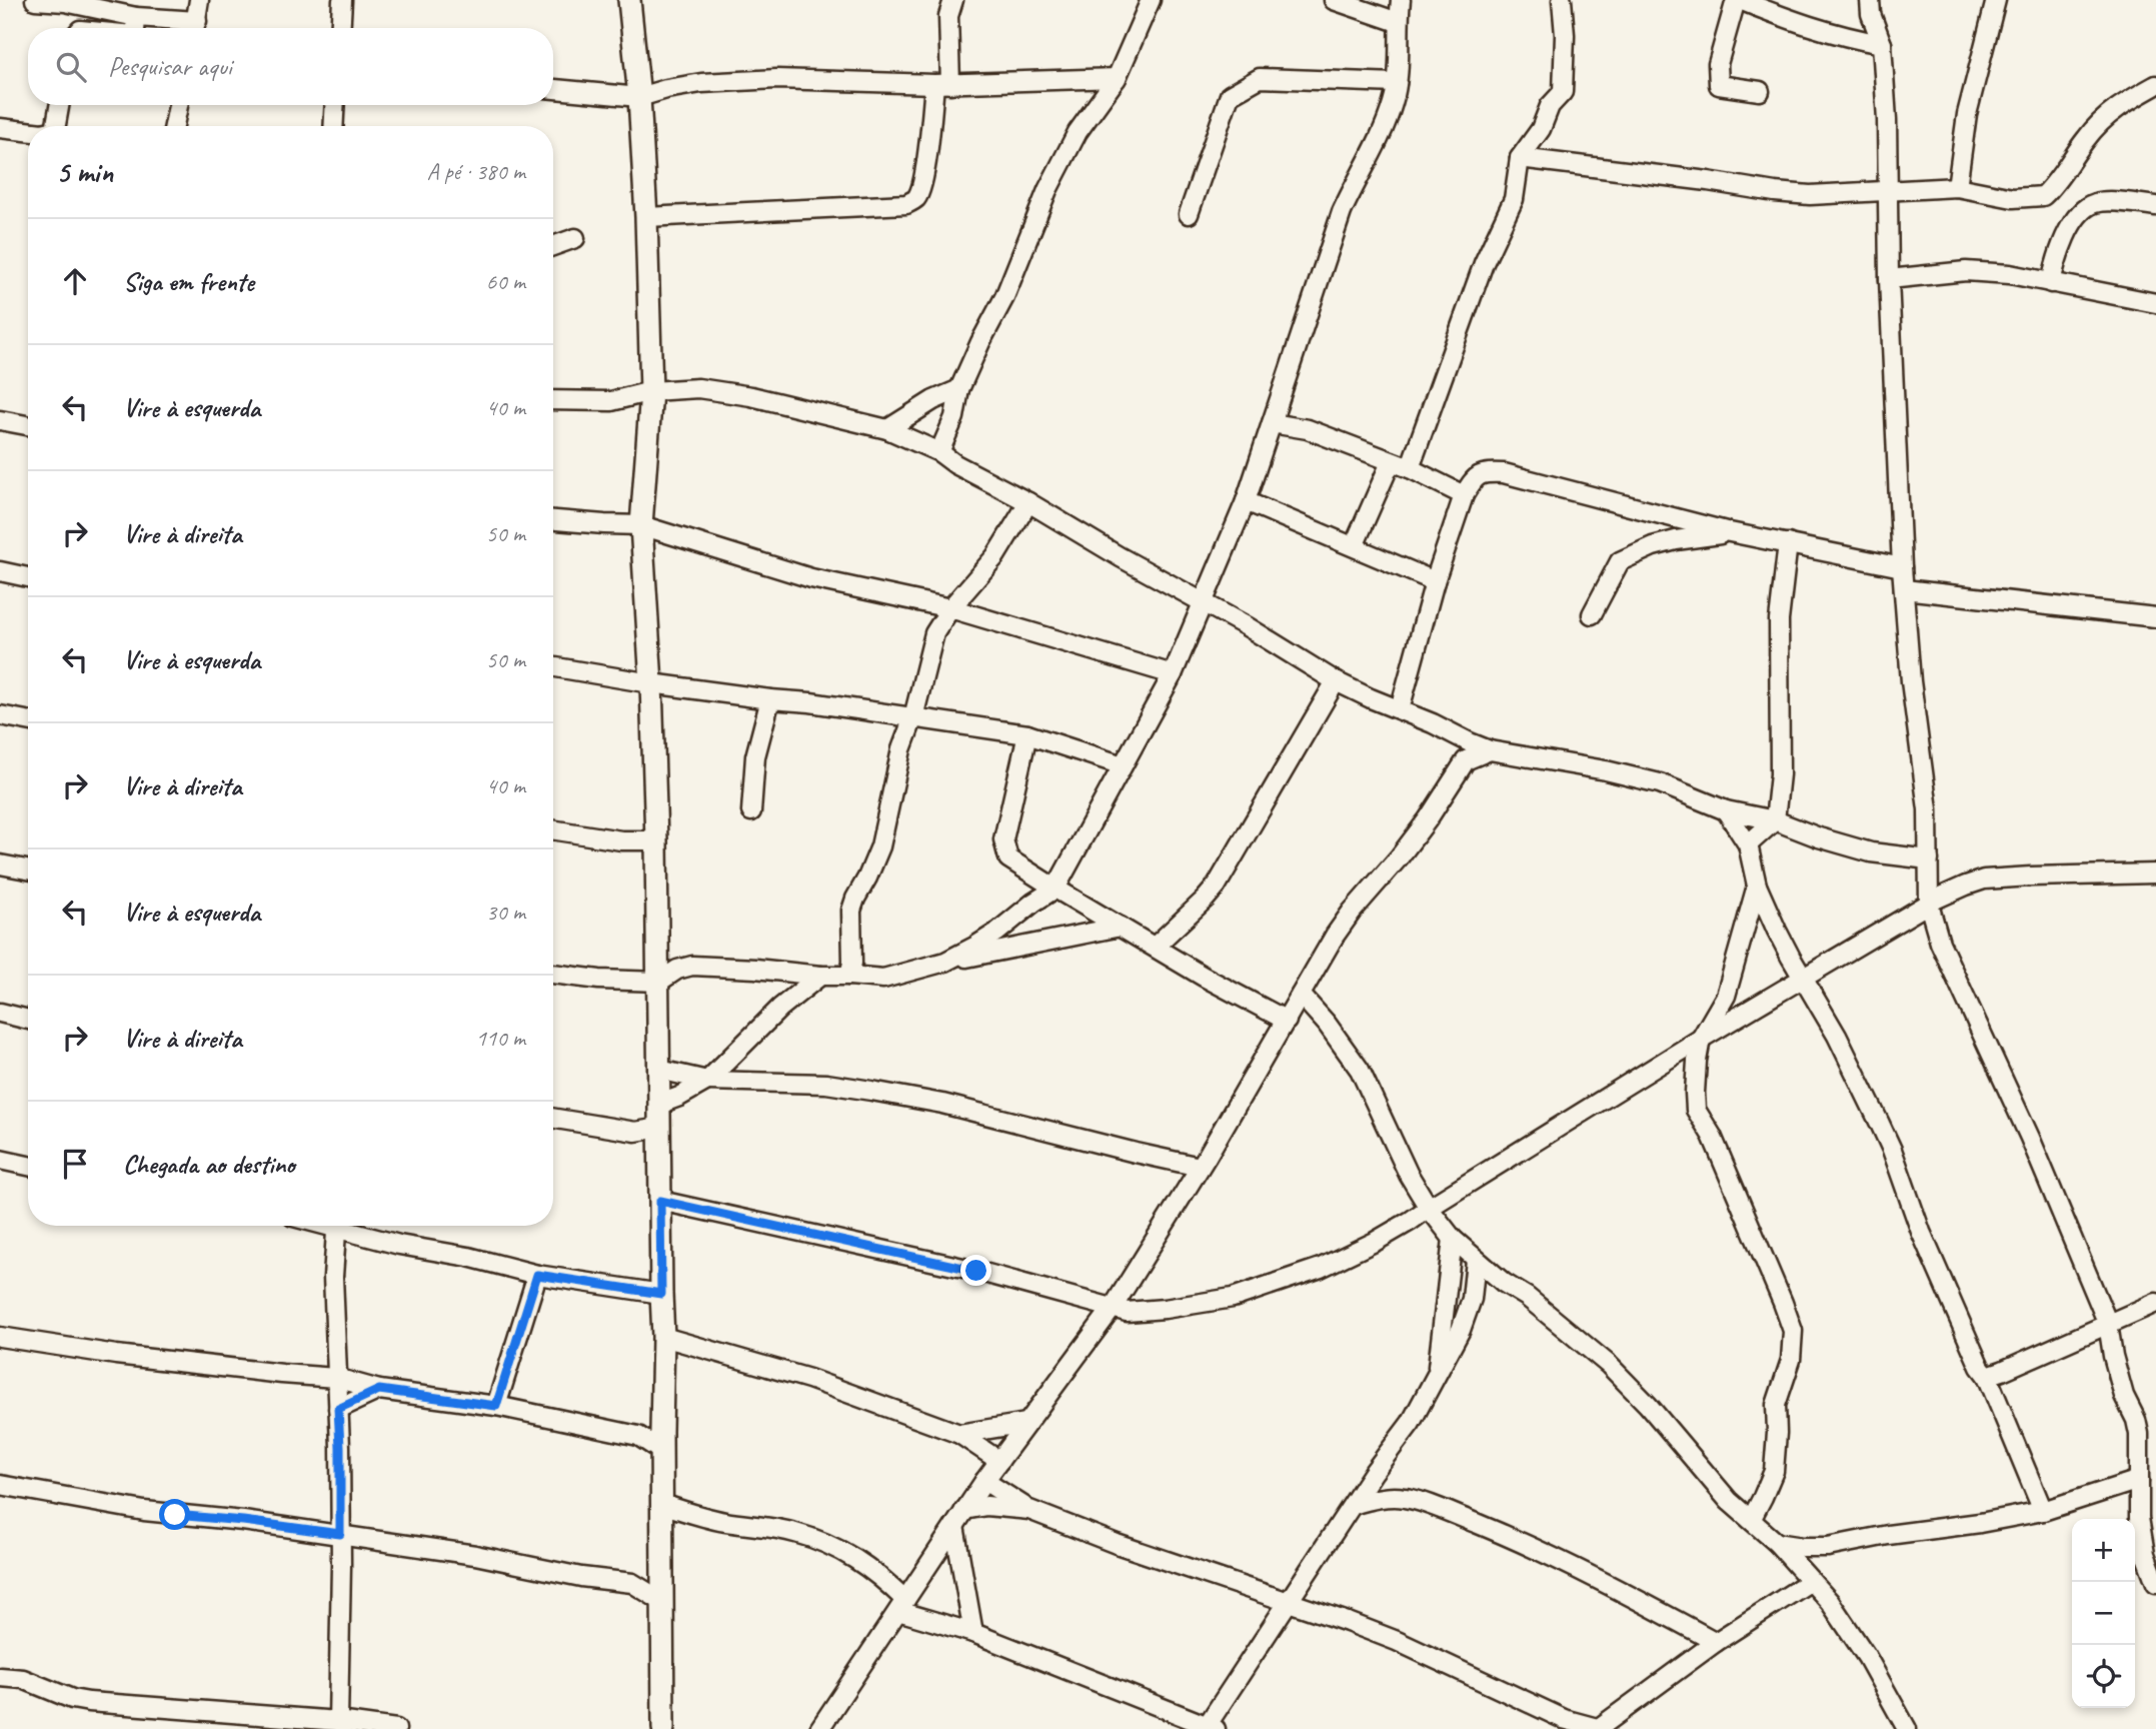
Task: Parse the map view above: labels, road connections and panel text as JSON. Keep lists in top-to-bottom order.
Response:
{
  "page": {
    "search": "Pesquisar aqui",
    "heading": ["5 min", "A pé · 380 m"],
    "list": [
      ["Siga em frente", "60 m"],
      ["Vire à esquerda", "40 m"],
      ["Vire à direita", "50 m"],
      ["Vire à esquerda", "50 m"],
      ["Vire à direita", "40 m"],
      ["Vire à esquerda", "30 m"],
      ["Vire à direita", "110 m"],
      "Chegada ao destino"
    ],
    "map_buttons": ["+", "−"]
  }
}
